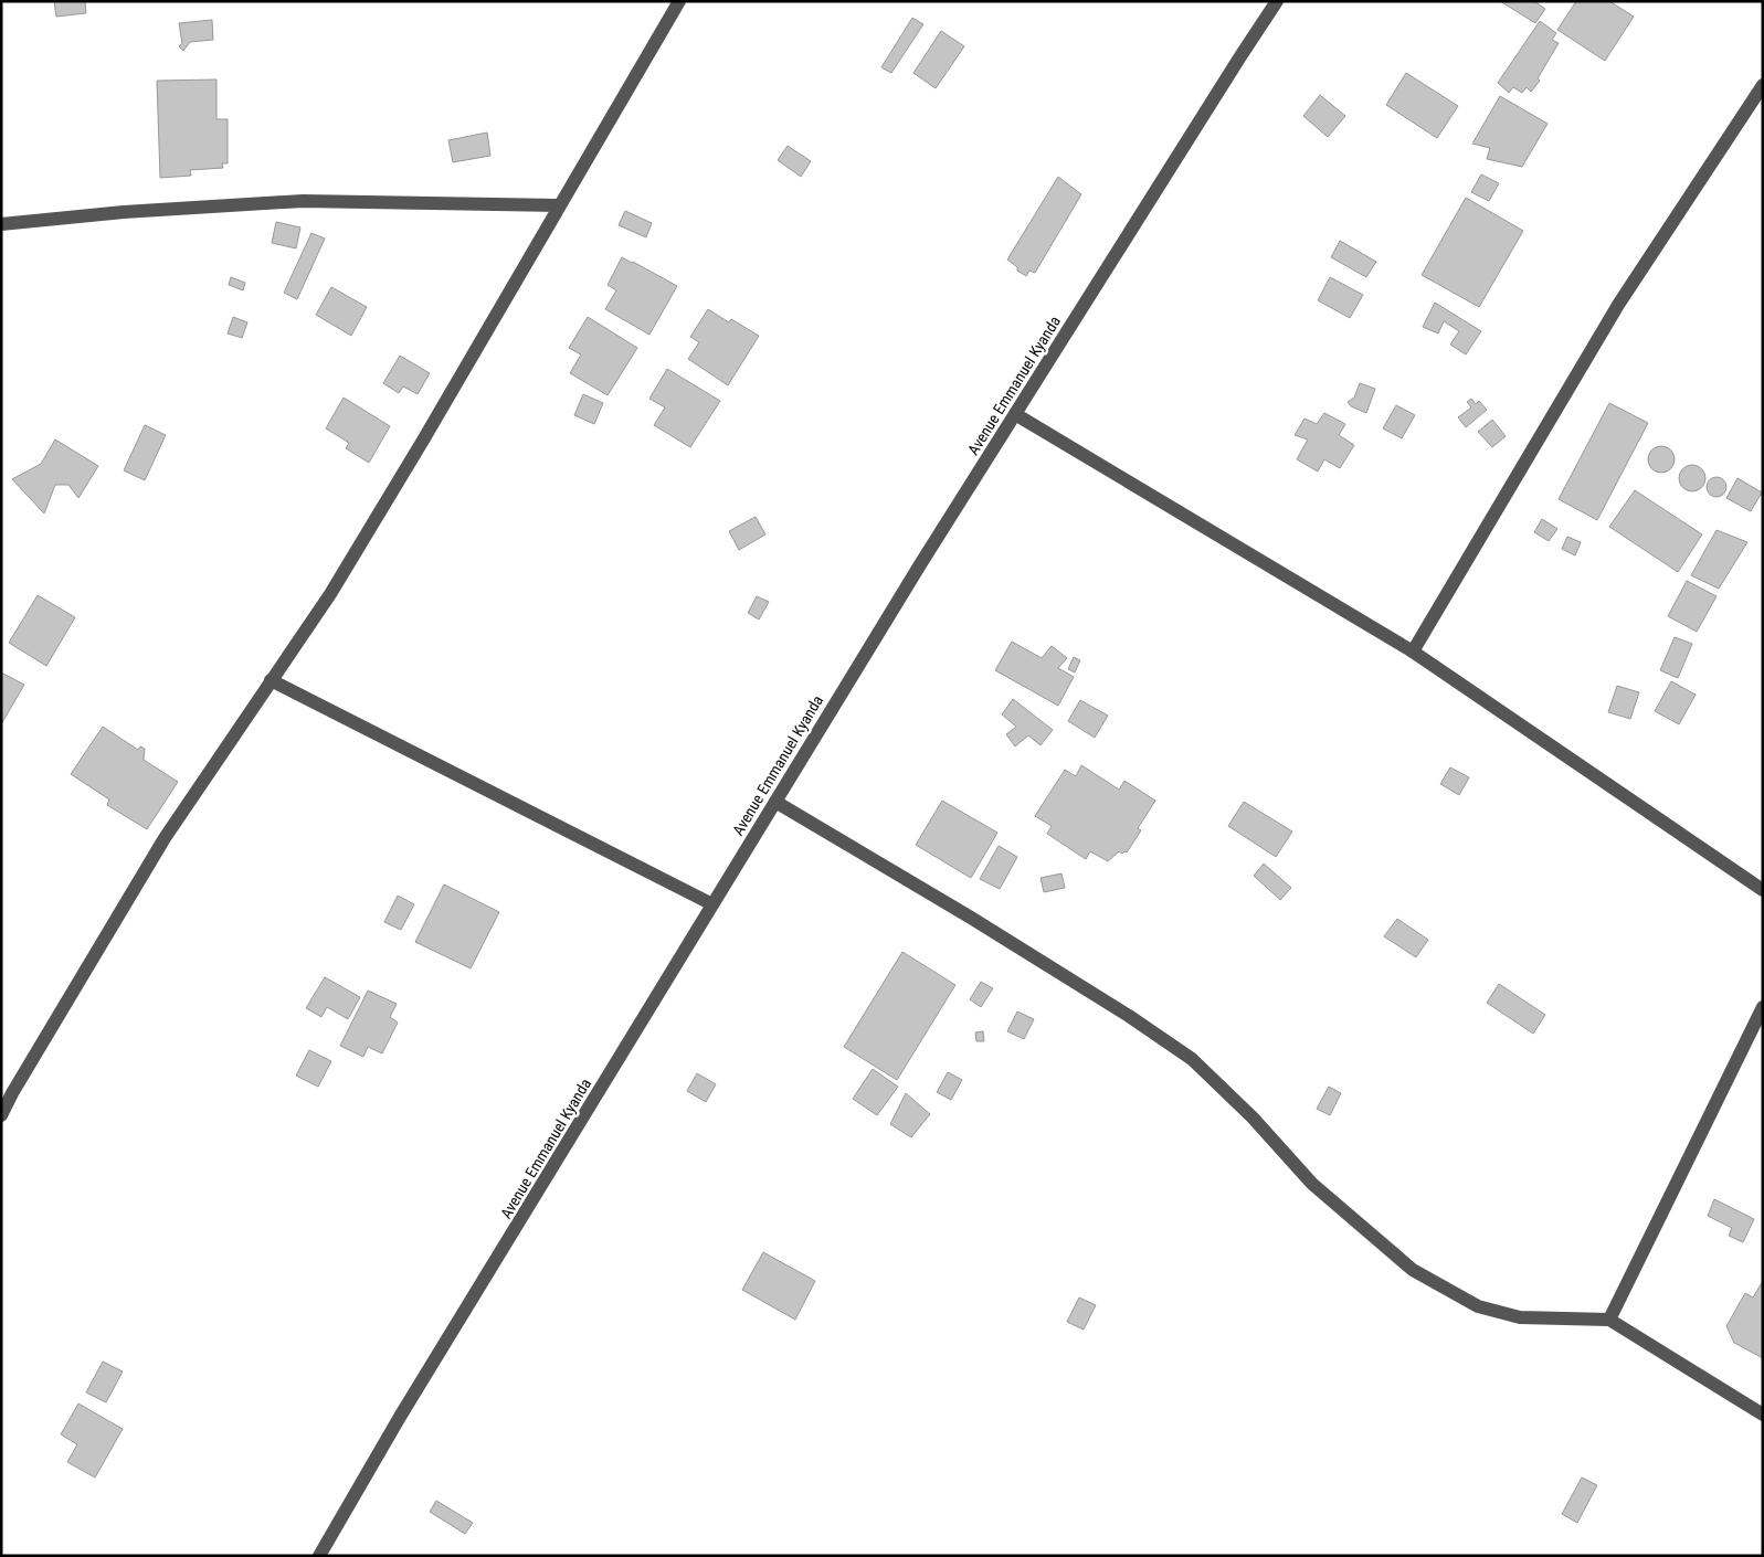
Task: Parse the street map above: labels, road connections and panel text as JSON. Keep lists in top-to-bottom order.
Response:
{
  "streets": {
    "street": ["Avenue Emmanuel Kyanda"]
  }
}
